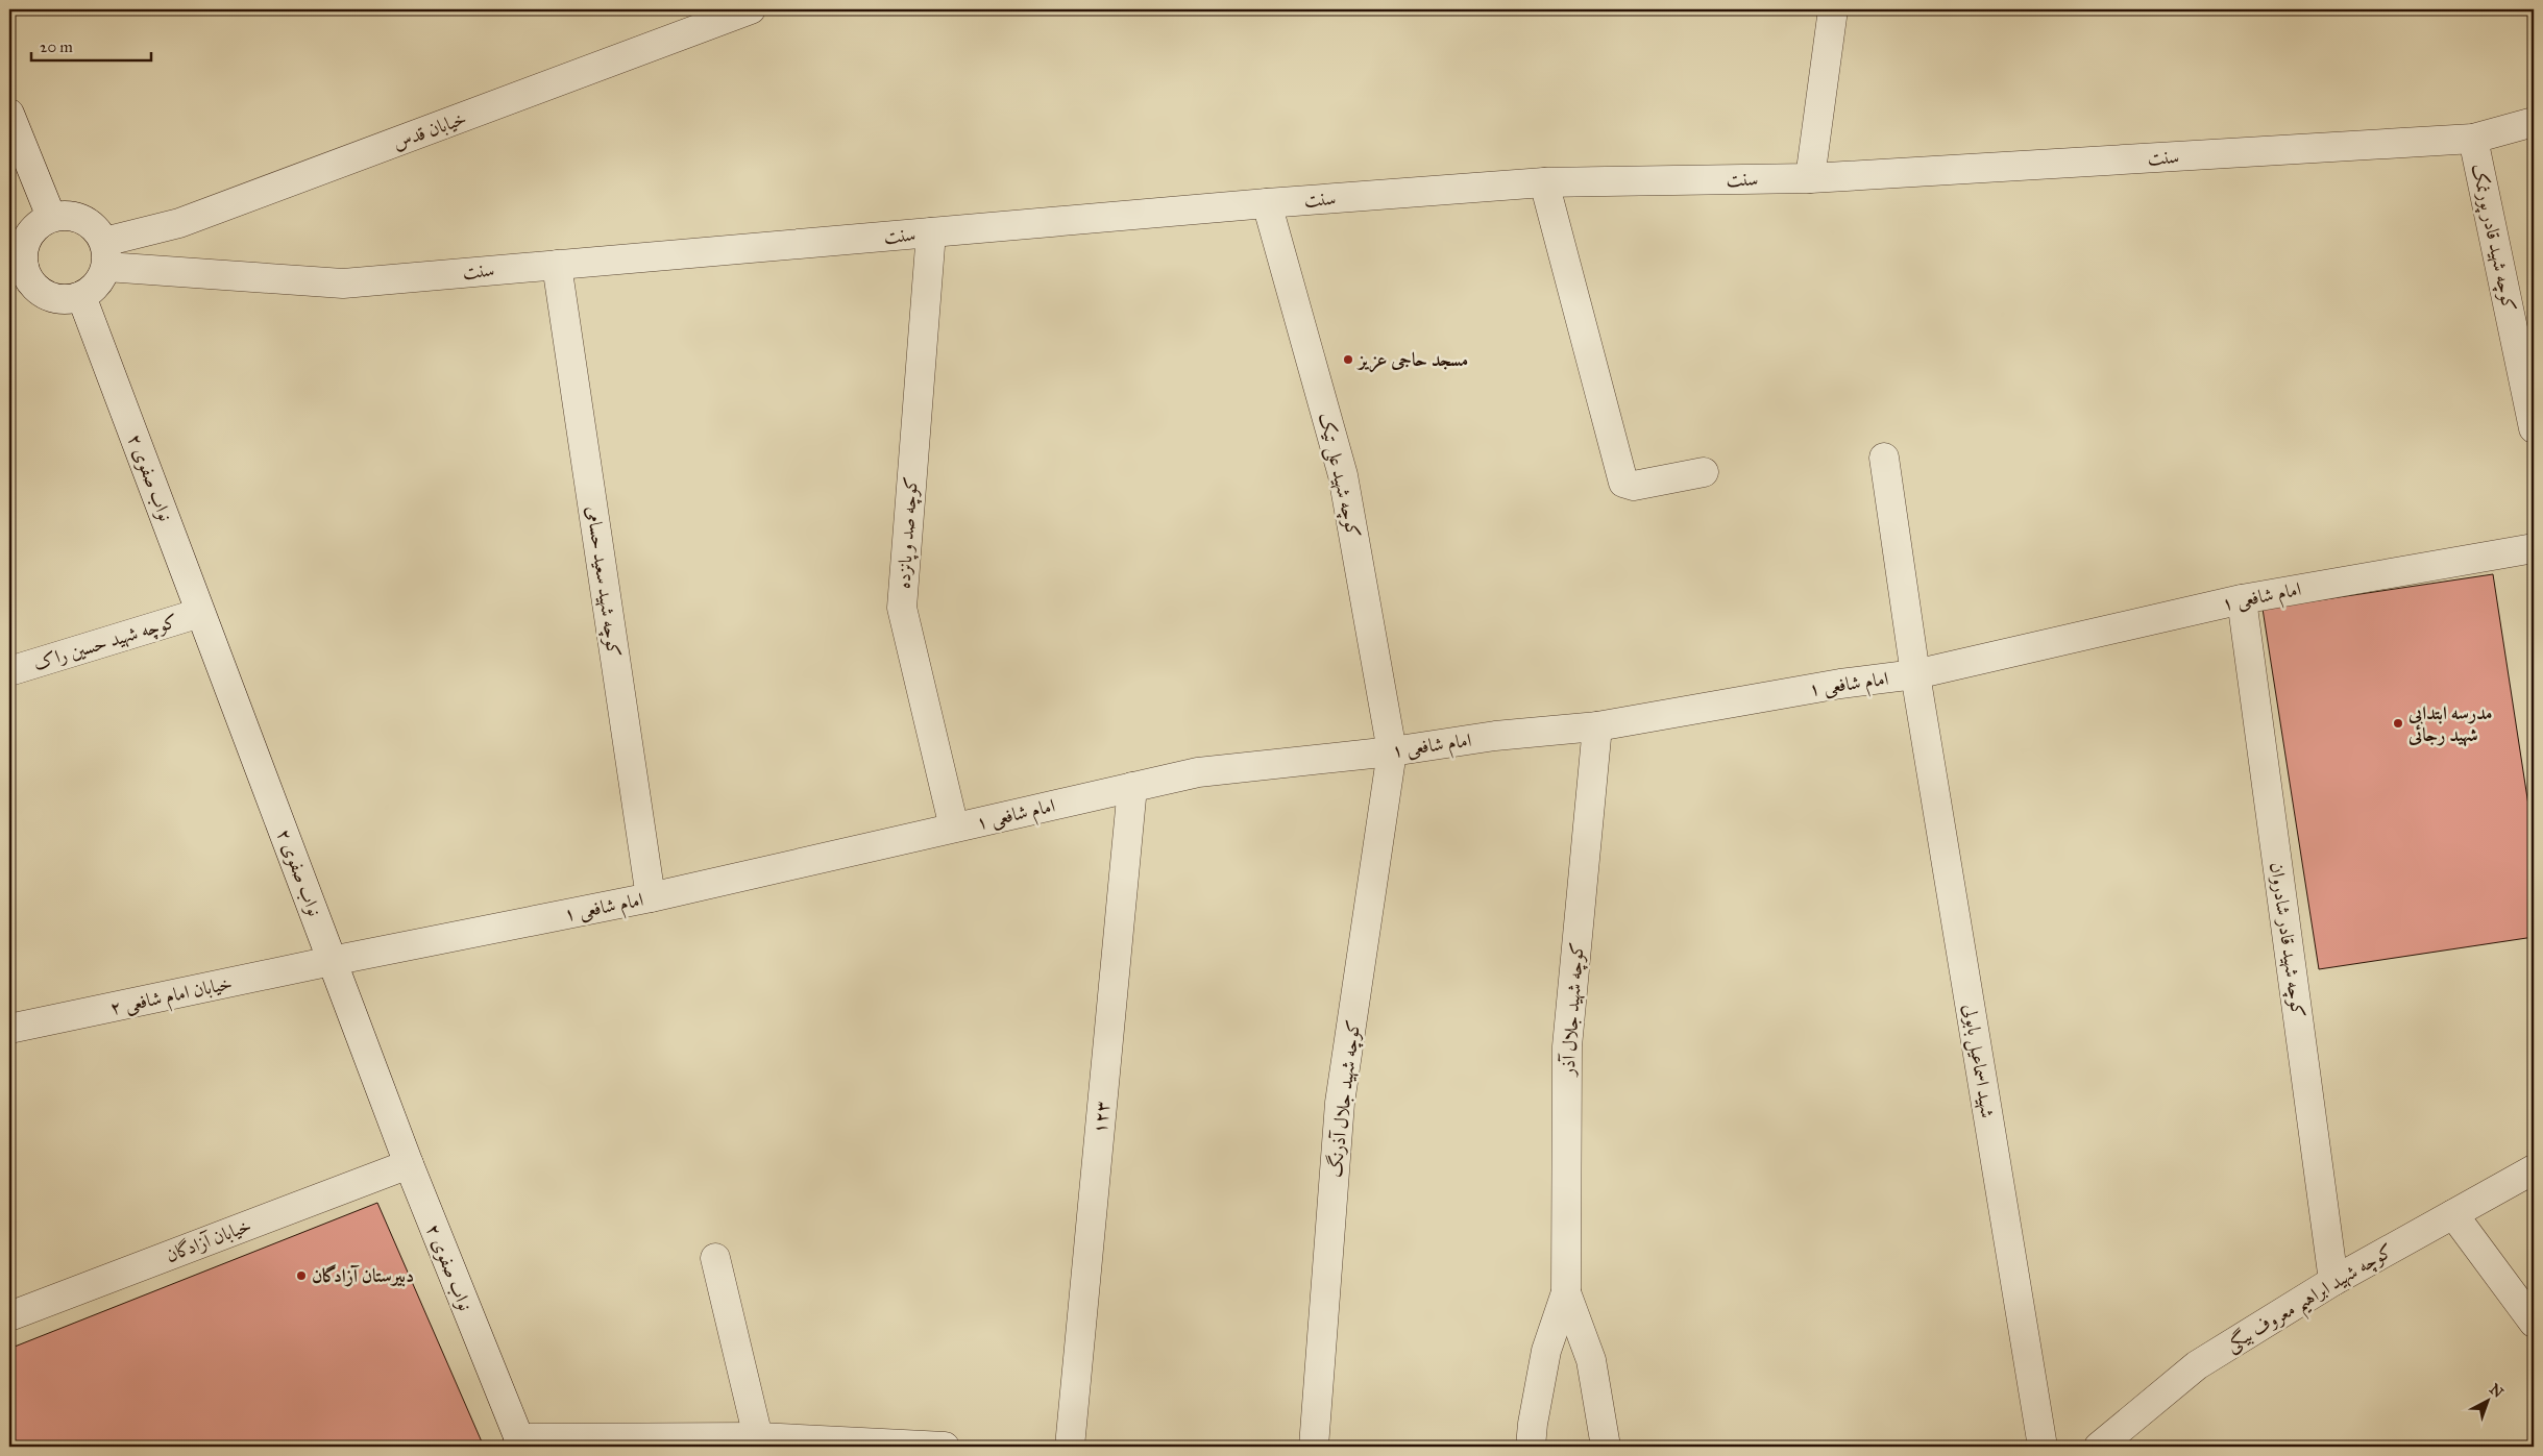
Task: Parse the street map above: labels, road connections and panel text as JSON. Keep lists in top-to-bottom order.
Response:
{
  "streets": {
    "street": [
      "خیابان قدس",
      "سنت",
      "کوچه شهید قادر پورنمک",
      "کوچه شهید علی تیک",
      "نواب صفوی ۲",
      "کوچه صد و پانزده",
      "کوچه شهید سعید حسامی",
      "امام شافعی ۱",
      "کوچه شهید حسین راک",
      "کوچه شهید قادر شادروان",
      "خیابان امام شافعی ۲",
      "کوچه شهید جلال آذر",
      "شهید اسماعیل بابولی",
      "کوچه شهید جلال آذرنگ",
      "۱۲۳",
      "خیابان آزادگان",
      "کوچه شهید ابراهیم معروف بیگی"
    ]
  },
  "crossings": [
    ["خیابان قدس", "سنت"],
    ["خیابان قدس", "نواب صفوی ۲"],
    ["سنت", "کوچه شهید قادر پورنمک"],
    ["سنت", "کوچه شهید علی تیک"],
    ["سنت", "نواب صفوی ۲"],
    ["سنت", "کوچه صد و پانزده"],
    ["سنت", "کوچه شهید سعید حسامی"],
    ["کوچه شهید علی تیک", "امام شافعی ۱"],
    ["کوچه شهید علی تیک", "کوچه شهید جلال آذرنگ"],
    ["نواب صفوی ۲", "امام شافعی ۱"],
    ["نواب صفوی ۲", "کوچه شهید حسین راک"],
    ["نواب صفوی ۲", "خیابان امام شافعی ۲"],
    ["نواب صفوی ۲", "خیابان آزادگان"],
    ["کوچه صد و پانزده", "امام شافعی ۱"],
    ["کوچه شهید سعید حسامی", "امام شافعی ۱"],
    ["امام شافعی ۱", "کوچه شهید قادر شادروان"],
    ["امام شافعی ۱", "خیابان امام شافعی ۲"],
    ["امام شافعی ۱", "کوچه شهید جلال آذر"],
    ["امام شافعی ۱", "شهید اسماعیل بابولی"],
    ["امام شافعی ۱", "کوچه شهید جلال آذرنگ"],
    ["امام شافعی ۱", "۱۲۳"],
    ["کوچه شهید قادر شادروان", "کوچه شهید ابراهیم معروف بیگی"]
  ],
  "places": ["مسجد حاجی عزیز", "مدرسه ابتدایی شهید رجائی", "دبیرستان آزادگان"],
  "scale_bar": "20 m",
  "north": "top right"
}
